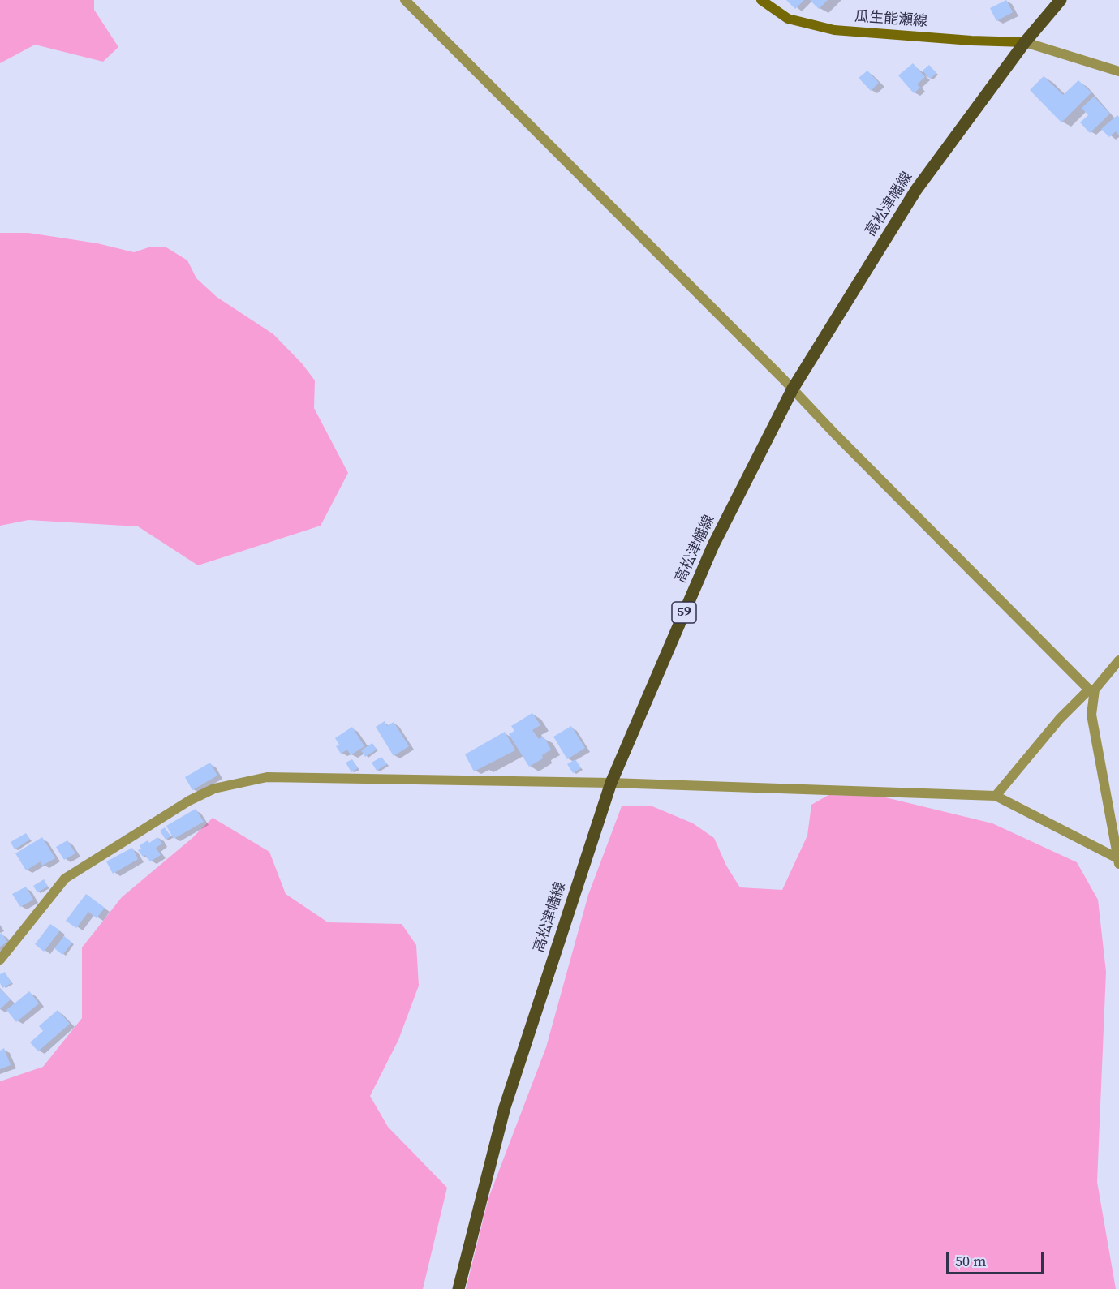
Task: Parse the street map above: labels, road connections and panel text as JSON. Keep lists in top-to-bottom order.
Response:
{
  "streets": {
    "main road": ["瓜生能瀬線", "高松津幡線", "59"]
  },
  "crossings": [
    ["瓜生能瀬線", "高松津幡線"]
  ],
  "scale_bar": "50 m"
}
